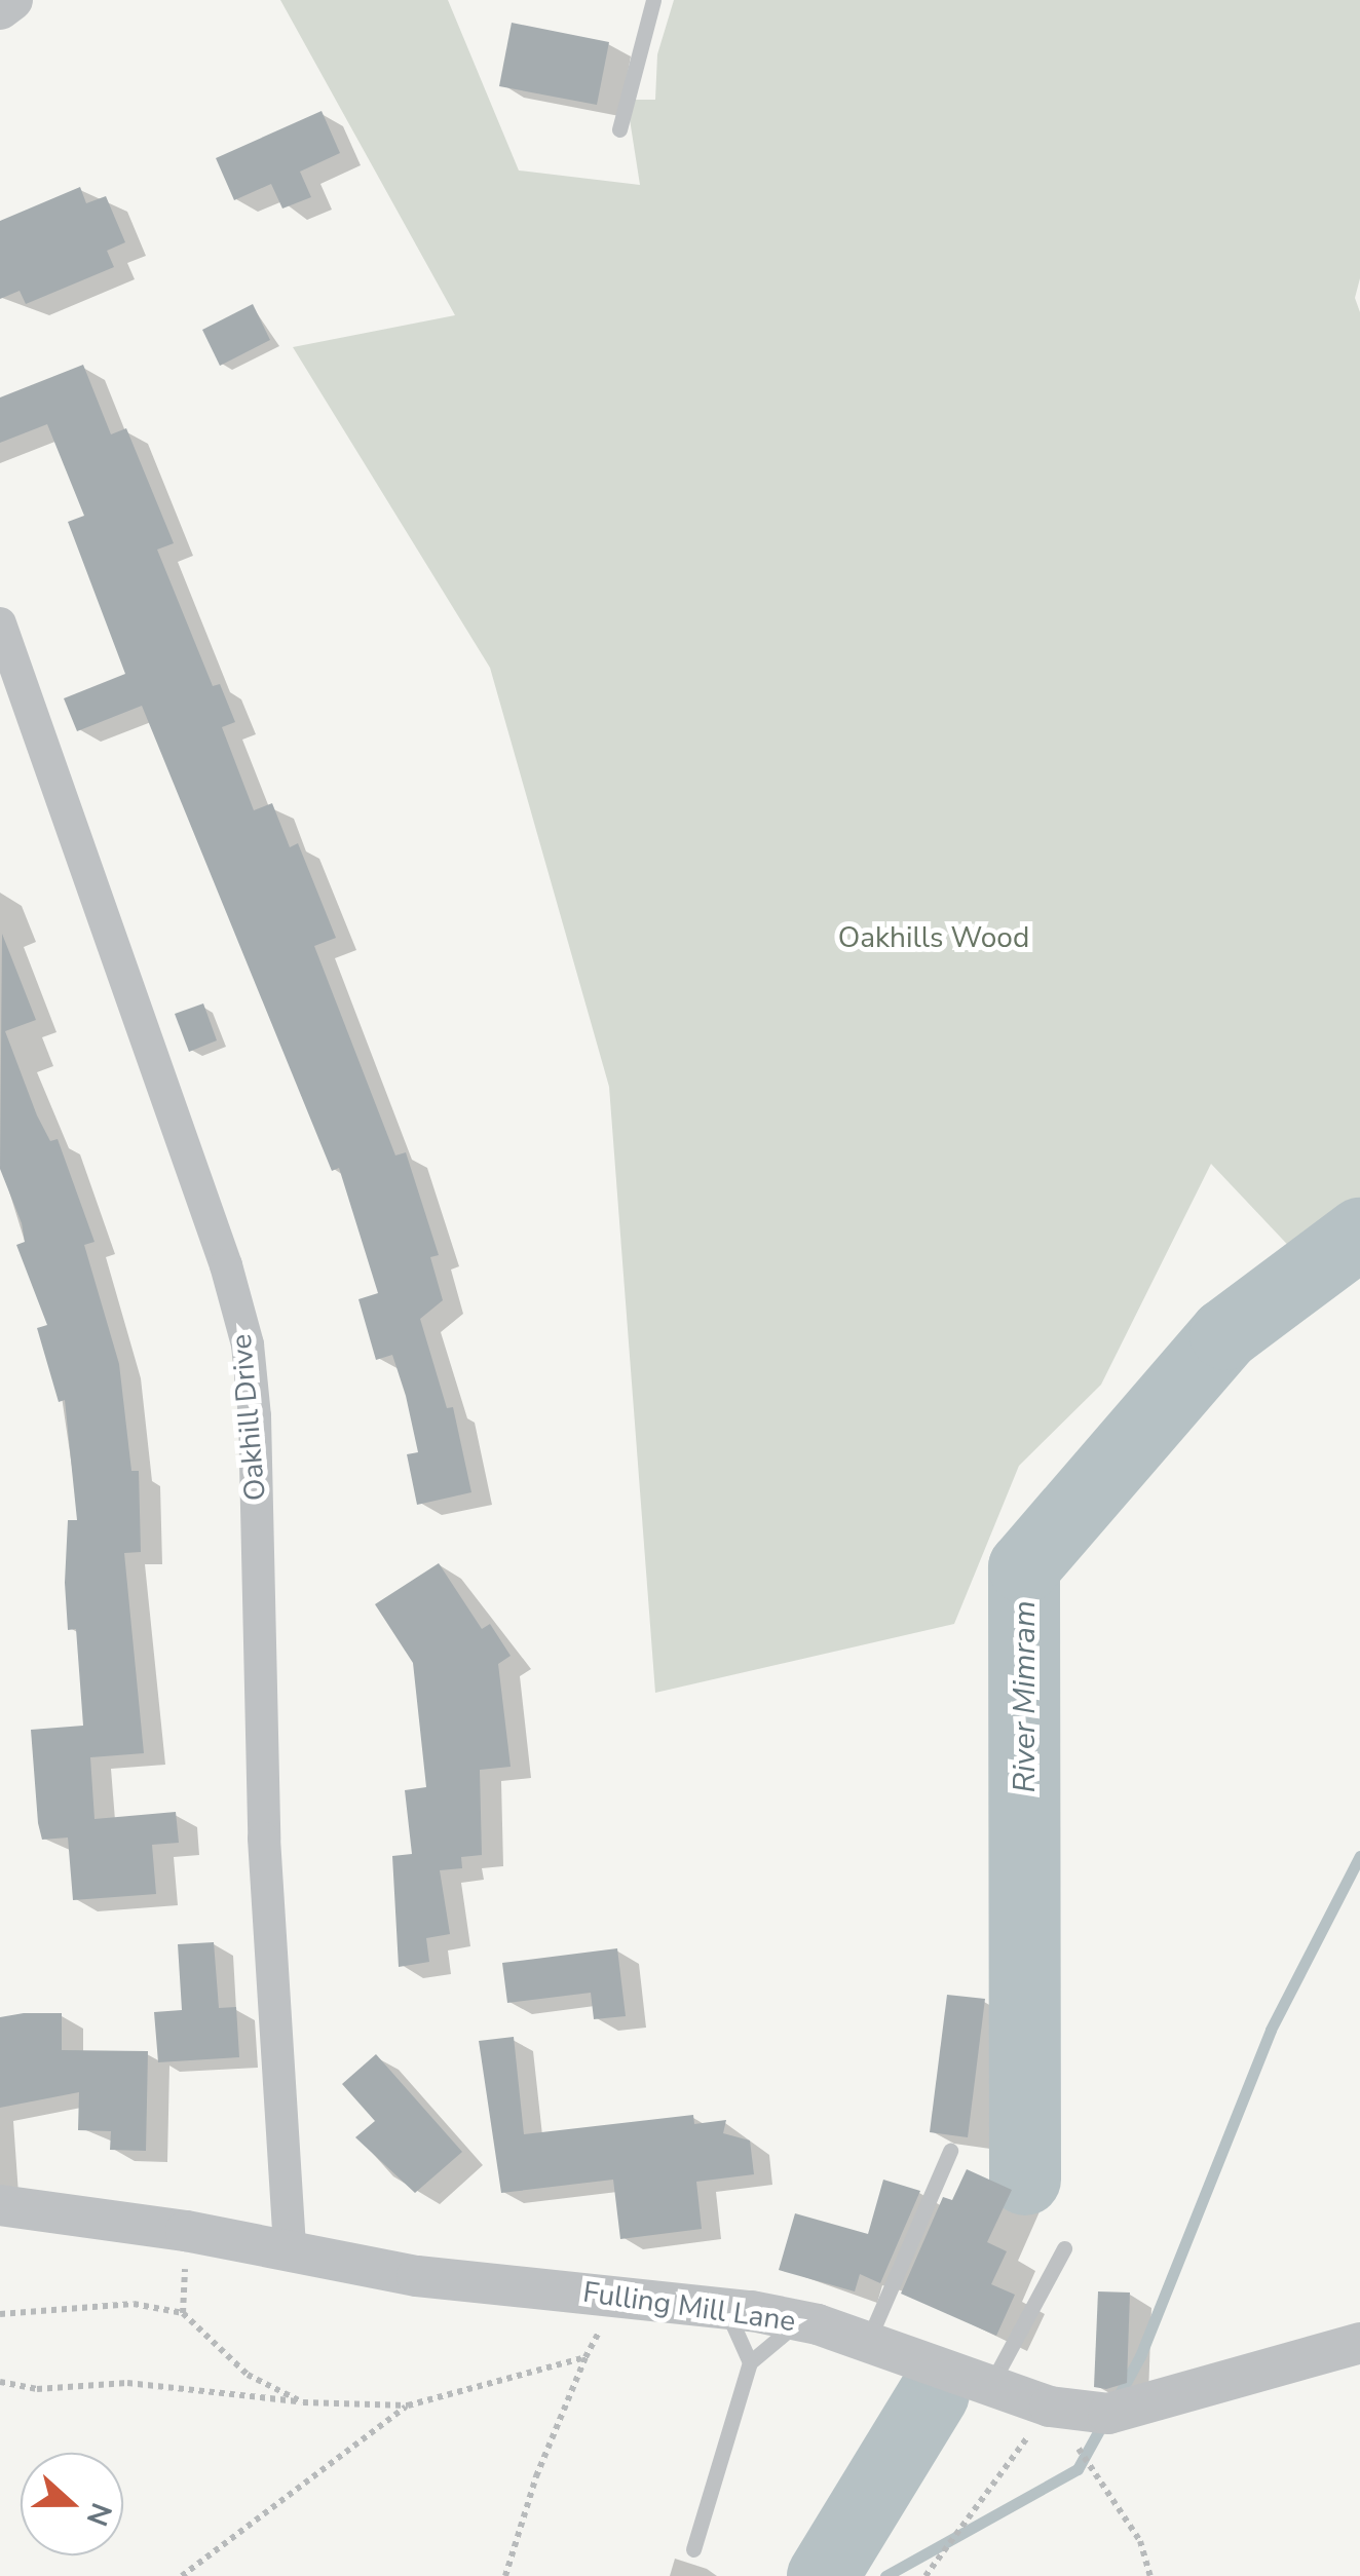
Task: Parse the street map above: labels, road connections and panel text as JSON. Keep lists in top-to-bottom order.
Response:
{
  "streets": {
    "street": ["Oakhill Drive", "Fulling Mill Lane"]
  },
  "crossings": [
    ["Oakhill Drive", "Fulling Mill Lane"]
  ],
  "water": ["River Mimram"],
  "parks": ["Oakhills Wood"],
  "north": "right"
}
